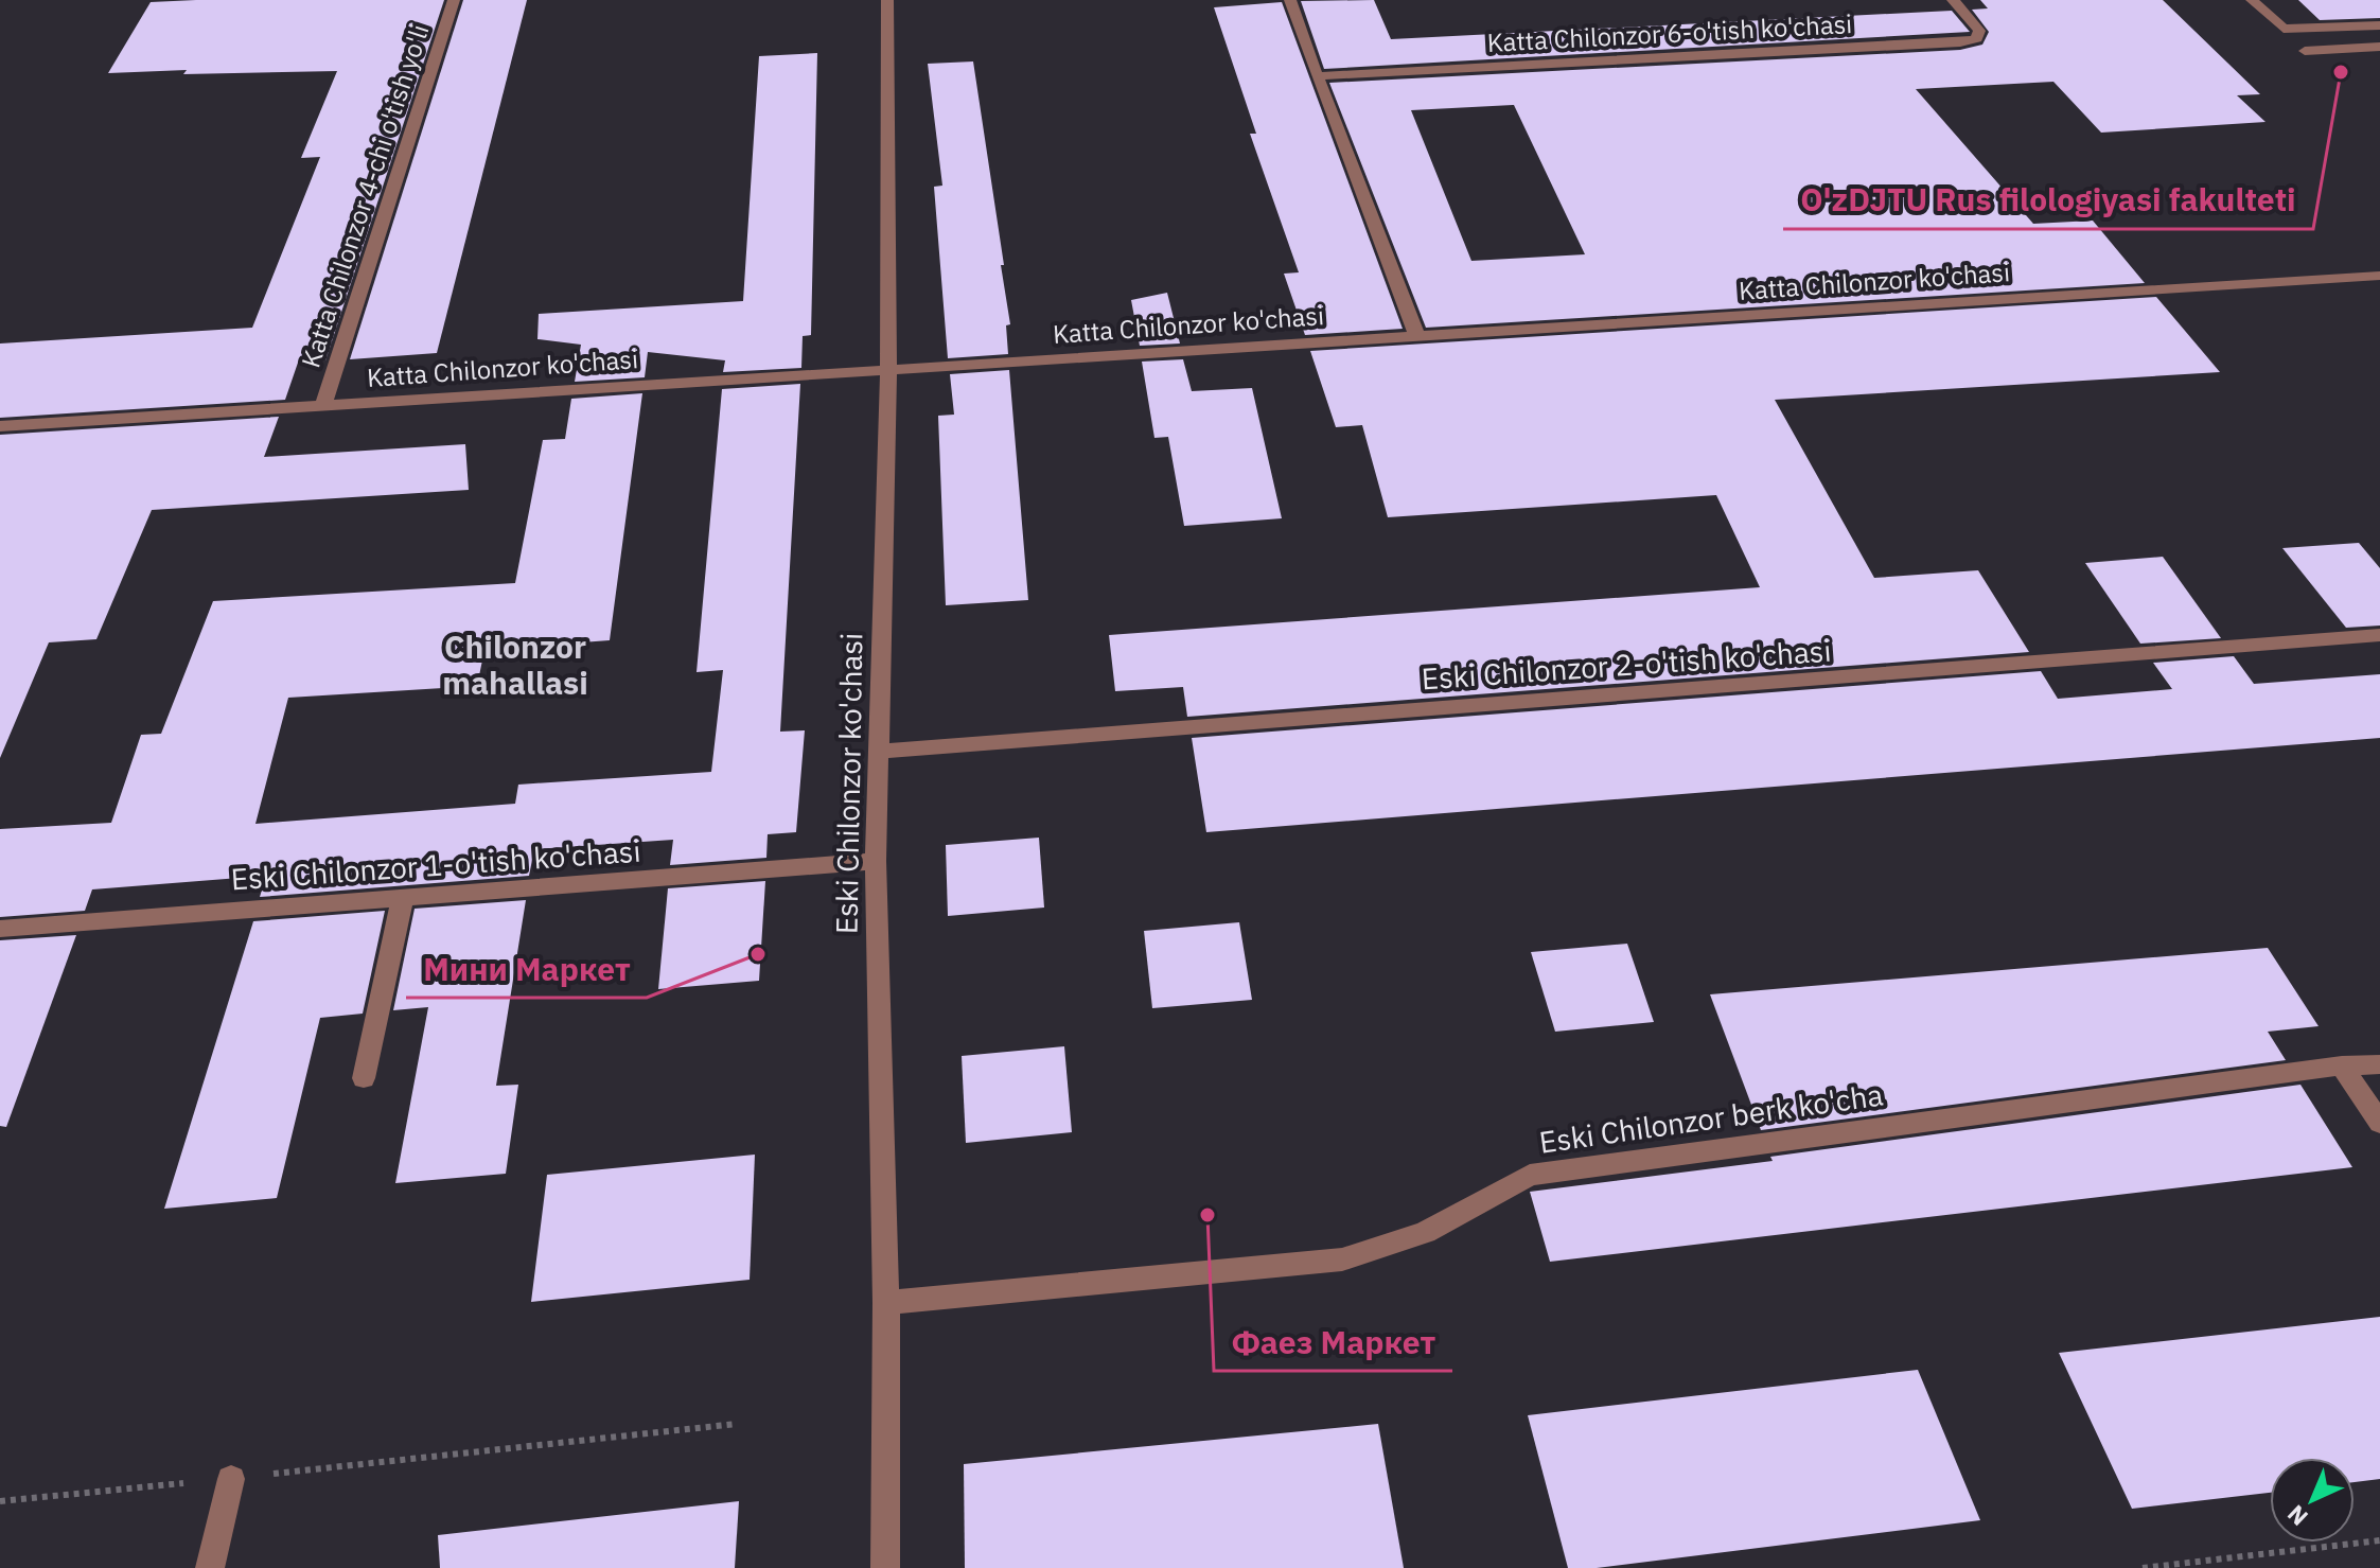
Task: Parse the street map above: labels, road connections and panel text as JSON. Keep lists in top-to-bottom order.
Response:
{
  "streets": {
    "street": [
      "Katta Chilonzor 6-o'tish ko'chasi",
      "Katta Chilonzor 4-chi o'tish yo'li",
      "Katta Chilonzor ko'chasi",
      "Eski Chilonzor 2-o'tish ko'chasi",
      "Eski Chilonzor ko'chasi",
      "Eski Chilonzor 1-o'tish ko'chasi",
      "Eski Chilonzor berk ko'cha"
    ]
  },
  "crossings": [
    ["Katta Chilonzor 4-chi o'tish yo'li", "Katta Chilonzor ko'chasi"],
    ["Katta Chilonzor ko'chasi", "Eski Chilonzor ko'chasi"],
    ["Eski Chilonzor 2-o'tish ko'chasi", "Eski Chilonzor ko'chasi"],
    ["Eski Chilonzor ko'chasi", "Eski Chilonzor 1-o'tish ko'chasi"],
    ["Eski Chilonzor ko'chasi", "Eski Chilonzor berk ko'cha"]
  ],
  "districts": ["Chilonzor mahallasi"],
  "places": ["O'zDJTU Rus filologiyasi fakulteti", "Мини Маркет", "Фаез Маркет"],
  "north": "bottom left"
}
